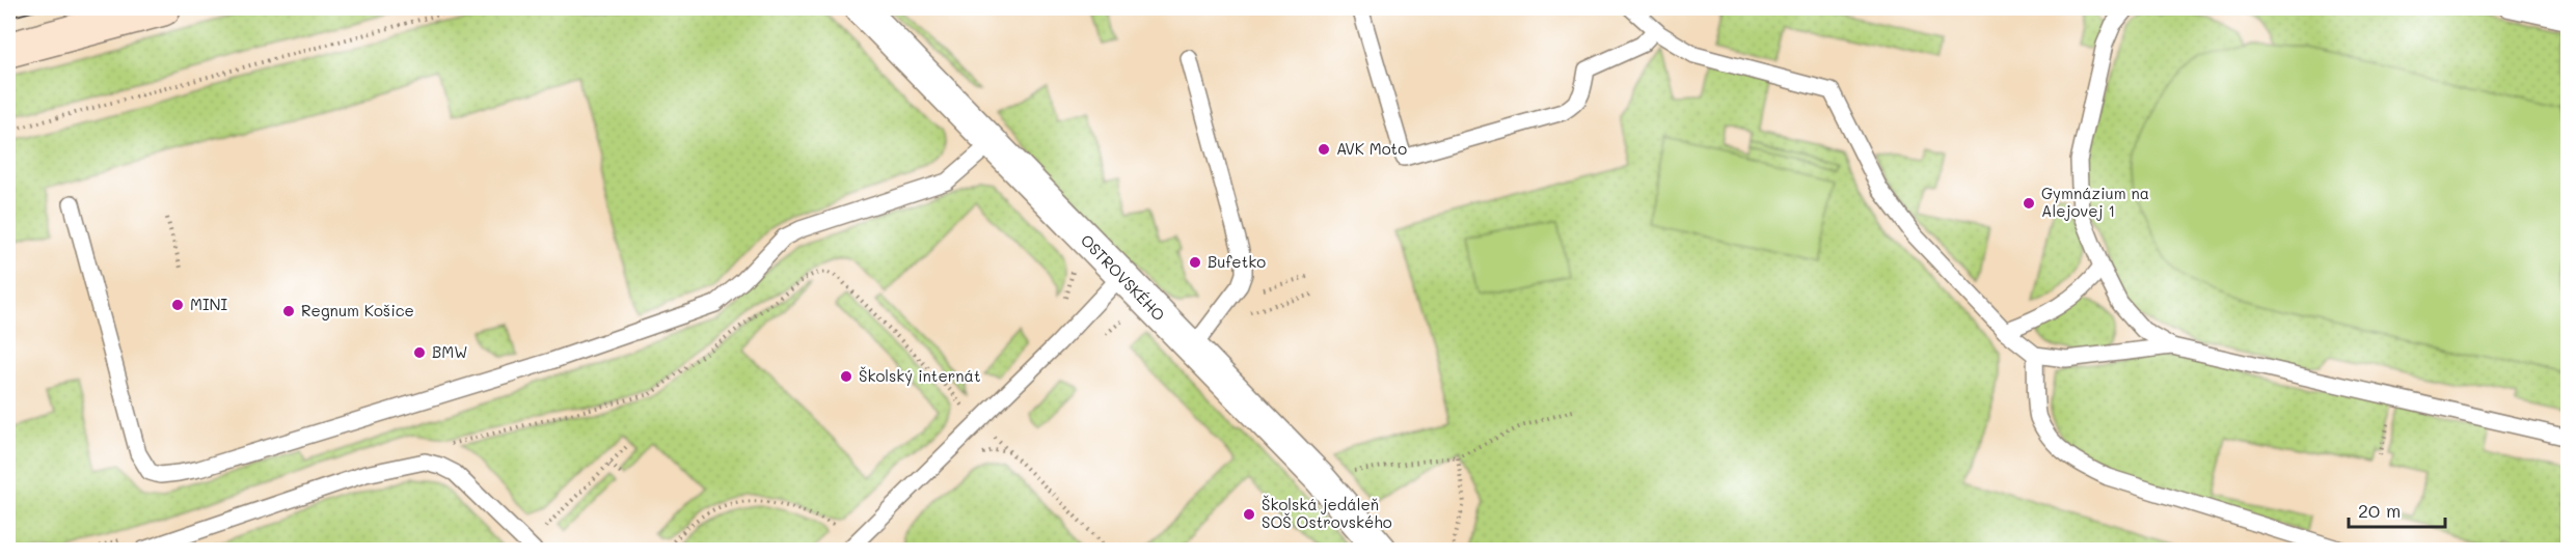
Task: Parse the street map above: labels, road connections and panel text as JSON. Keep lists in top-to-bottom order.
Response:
{
  "streets": {
    "street": ["OSTROVSKÉHO"]
  },
  "places": [
    "AVK Moto",
    "Gymnázium na Alejovej 1",
    "Bufetko",
    "MINI",
    "Regnum Košice",
    "BMW",
    "Školský internát",
    "Školská jedáleň SOŠ Ostrovského"
  ],
  "scale_bar": "20 m"
}
